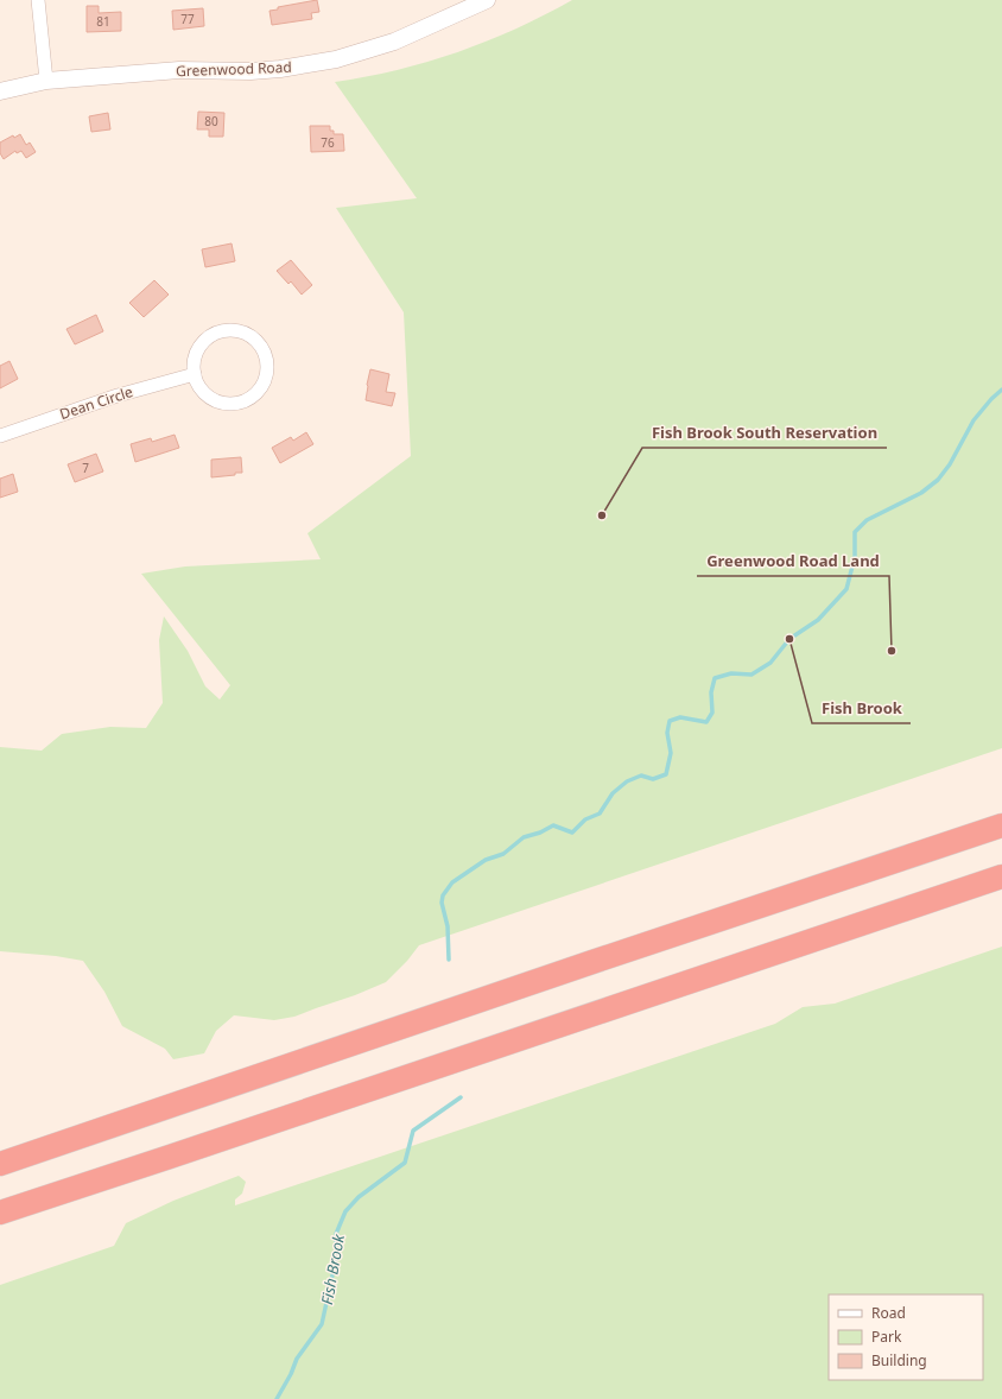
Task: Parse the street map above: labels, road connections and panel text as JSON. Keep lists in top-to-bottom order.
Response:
{
  "streets": {
    "street": ["Greenwood Road", "Dean Circle"]
  },
  "water": ["Fish Brook"],
  "places": ["Fish Brook South Reservation", "Fish Brook", "Greenwood Road Land"],
  "house_numbers": [
    "77",
    "81",
    "80",
    "76",
    "7"
  ],
  "legend": ["Road", "Park", "Building"]
}
